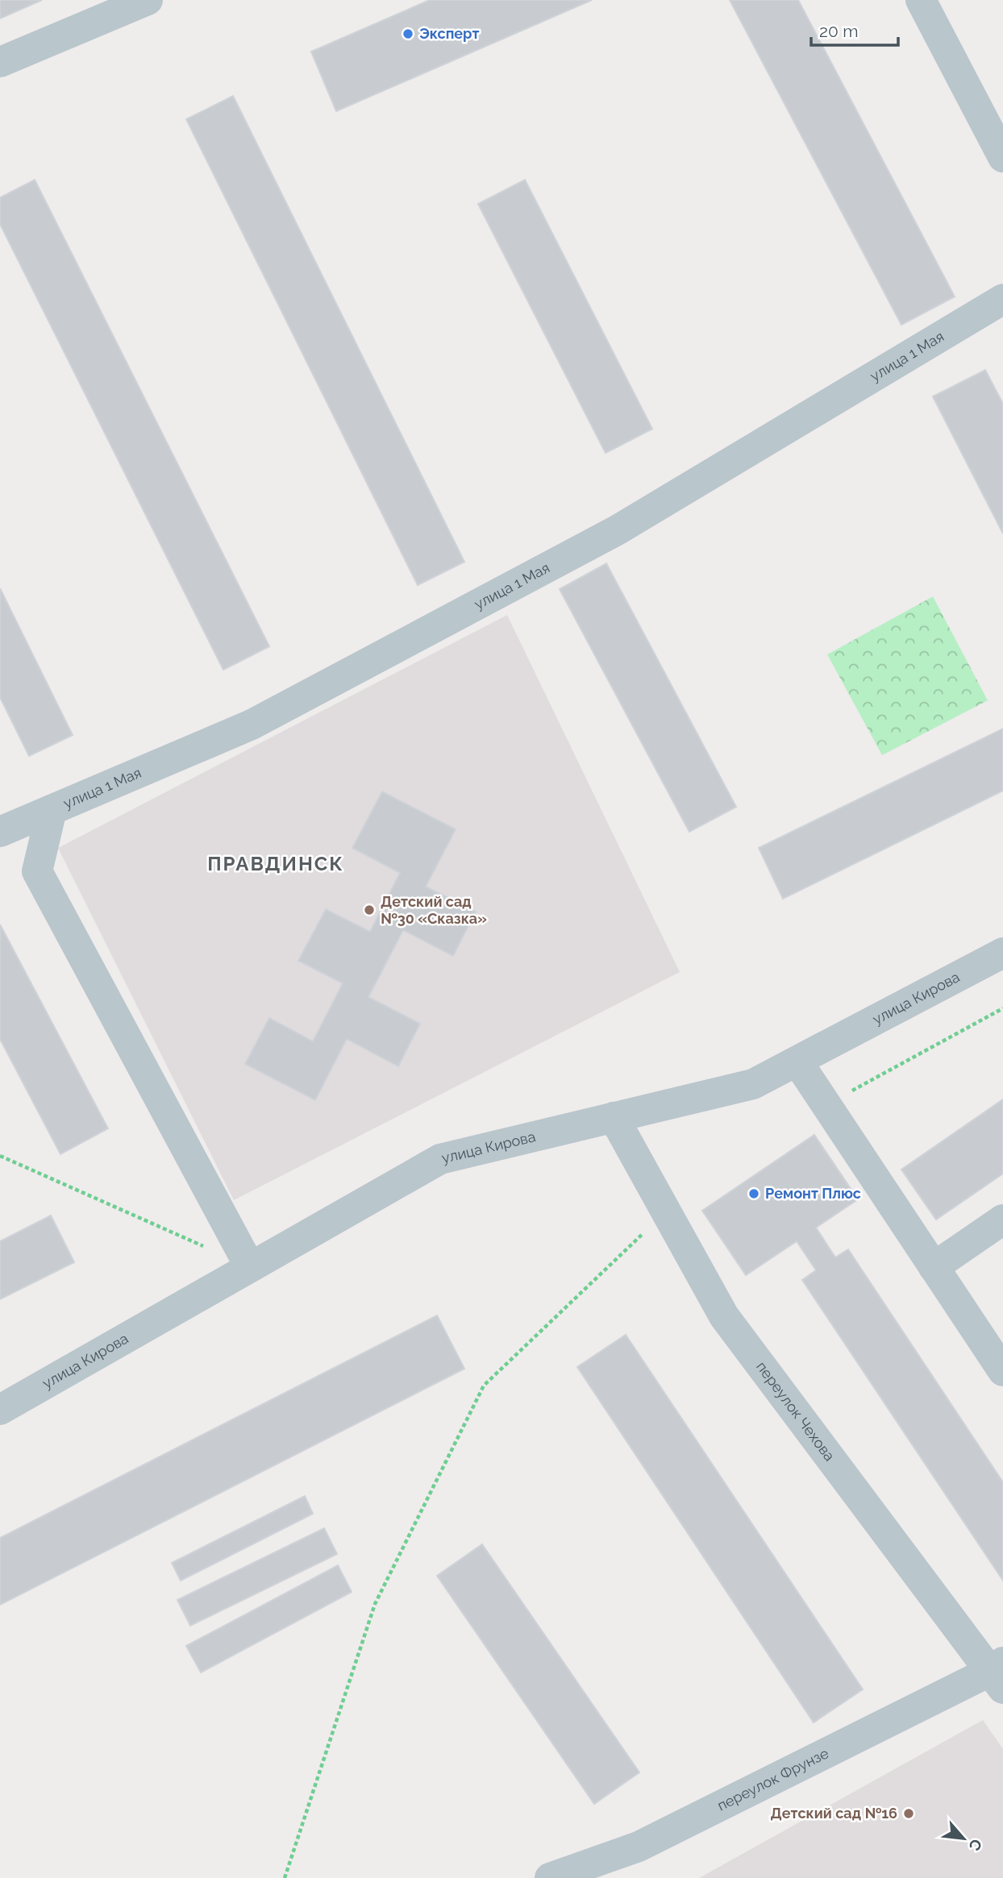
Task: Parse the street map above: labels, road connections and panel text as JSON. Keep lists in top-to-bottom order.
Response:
{
  "streets": {
    "street": [
      "улица 1 Мая",
      "улица Кирова",
      "переулок Чехова",
      "переулок Фрунзе"
    ]
  },
  "crossings": [
    ["улица Кирова", "переулок Чехова"],
    ["переулок Чехова", "переулок Фрунзе"]
  ],
  "districts": ["ПРАВДИНСК"],
  "places": [
    "Эксперт",
    "Детский сад №30 «Сказка»",
    "Ремонт Плюс",
    "Детский сад №16"
  ],
  "scale_bar": "20 m",
  "north": "bottom right"
}
